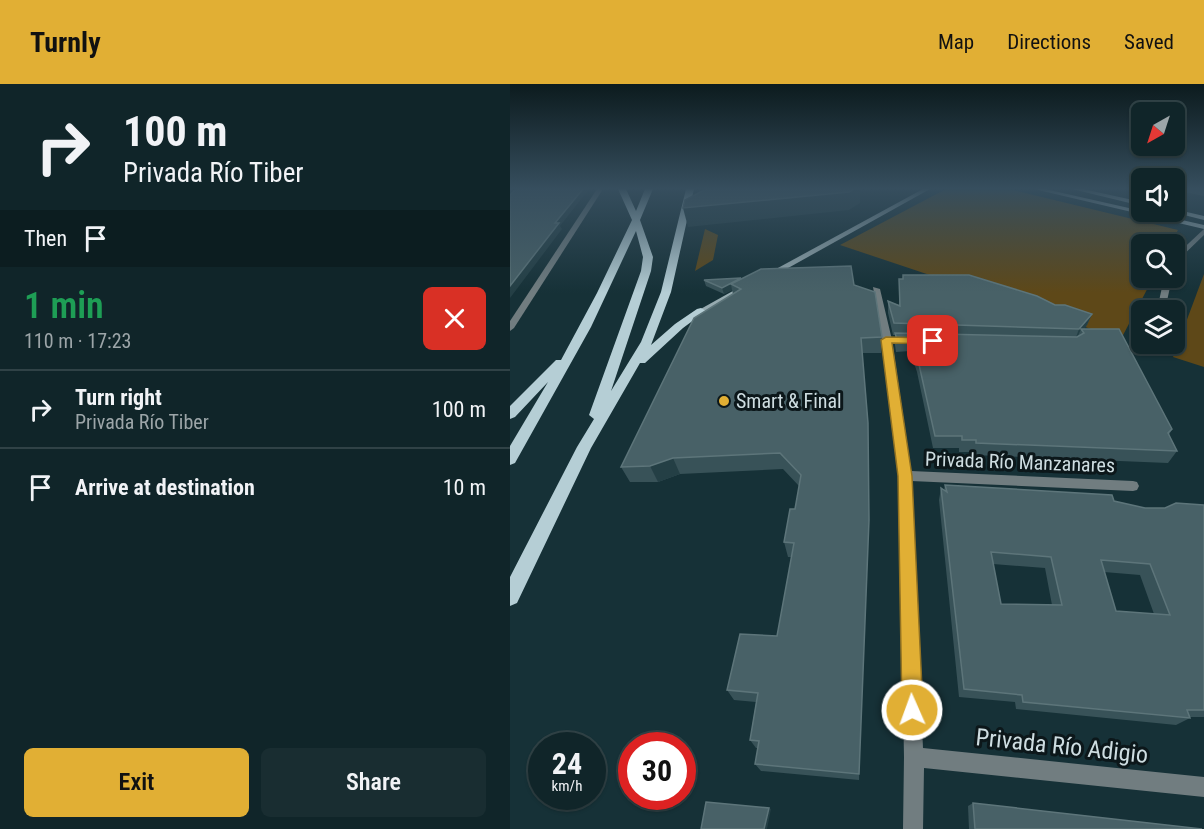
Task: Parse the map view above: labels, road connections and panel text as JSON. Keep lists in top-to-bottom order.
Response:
{
  "streets": {
    "street": ["Privada Río Manzanares", "Privada Río Adigio"]
  },
  "places": ["Smart & Final"],
  "north": "bottom left",
  "page": {
    "header": "Turnly",
    "nav": ["Map", "Directions", "Saved"],
    "turn": ["100 m", "Privada Río Tiber"],
    "then": "Then",
    "heading": ["1 min", "110 m · 17:23"],
    "list": [
      {
        "name": "Turn right",
        "note": "Privada Río Tiber",
        "value": "100 m"
      },
      {
        "name": "Arrive at destination",
        "value": "10 m"
      }
    ],
    "speed": "24 km/h",
    "limit": "30",
    "buttons": ["Exit", "Share"]
  }
}
